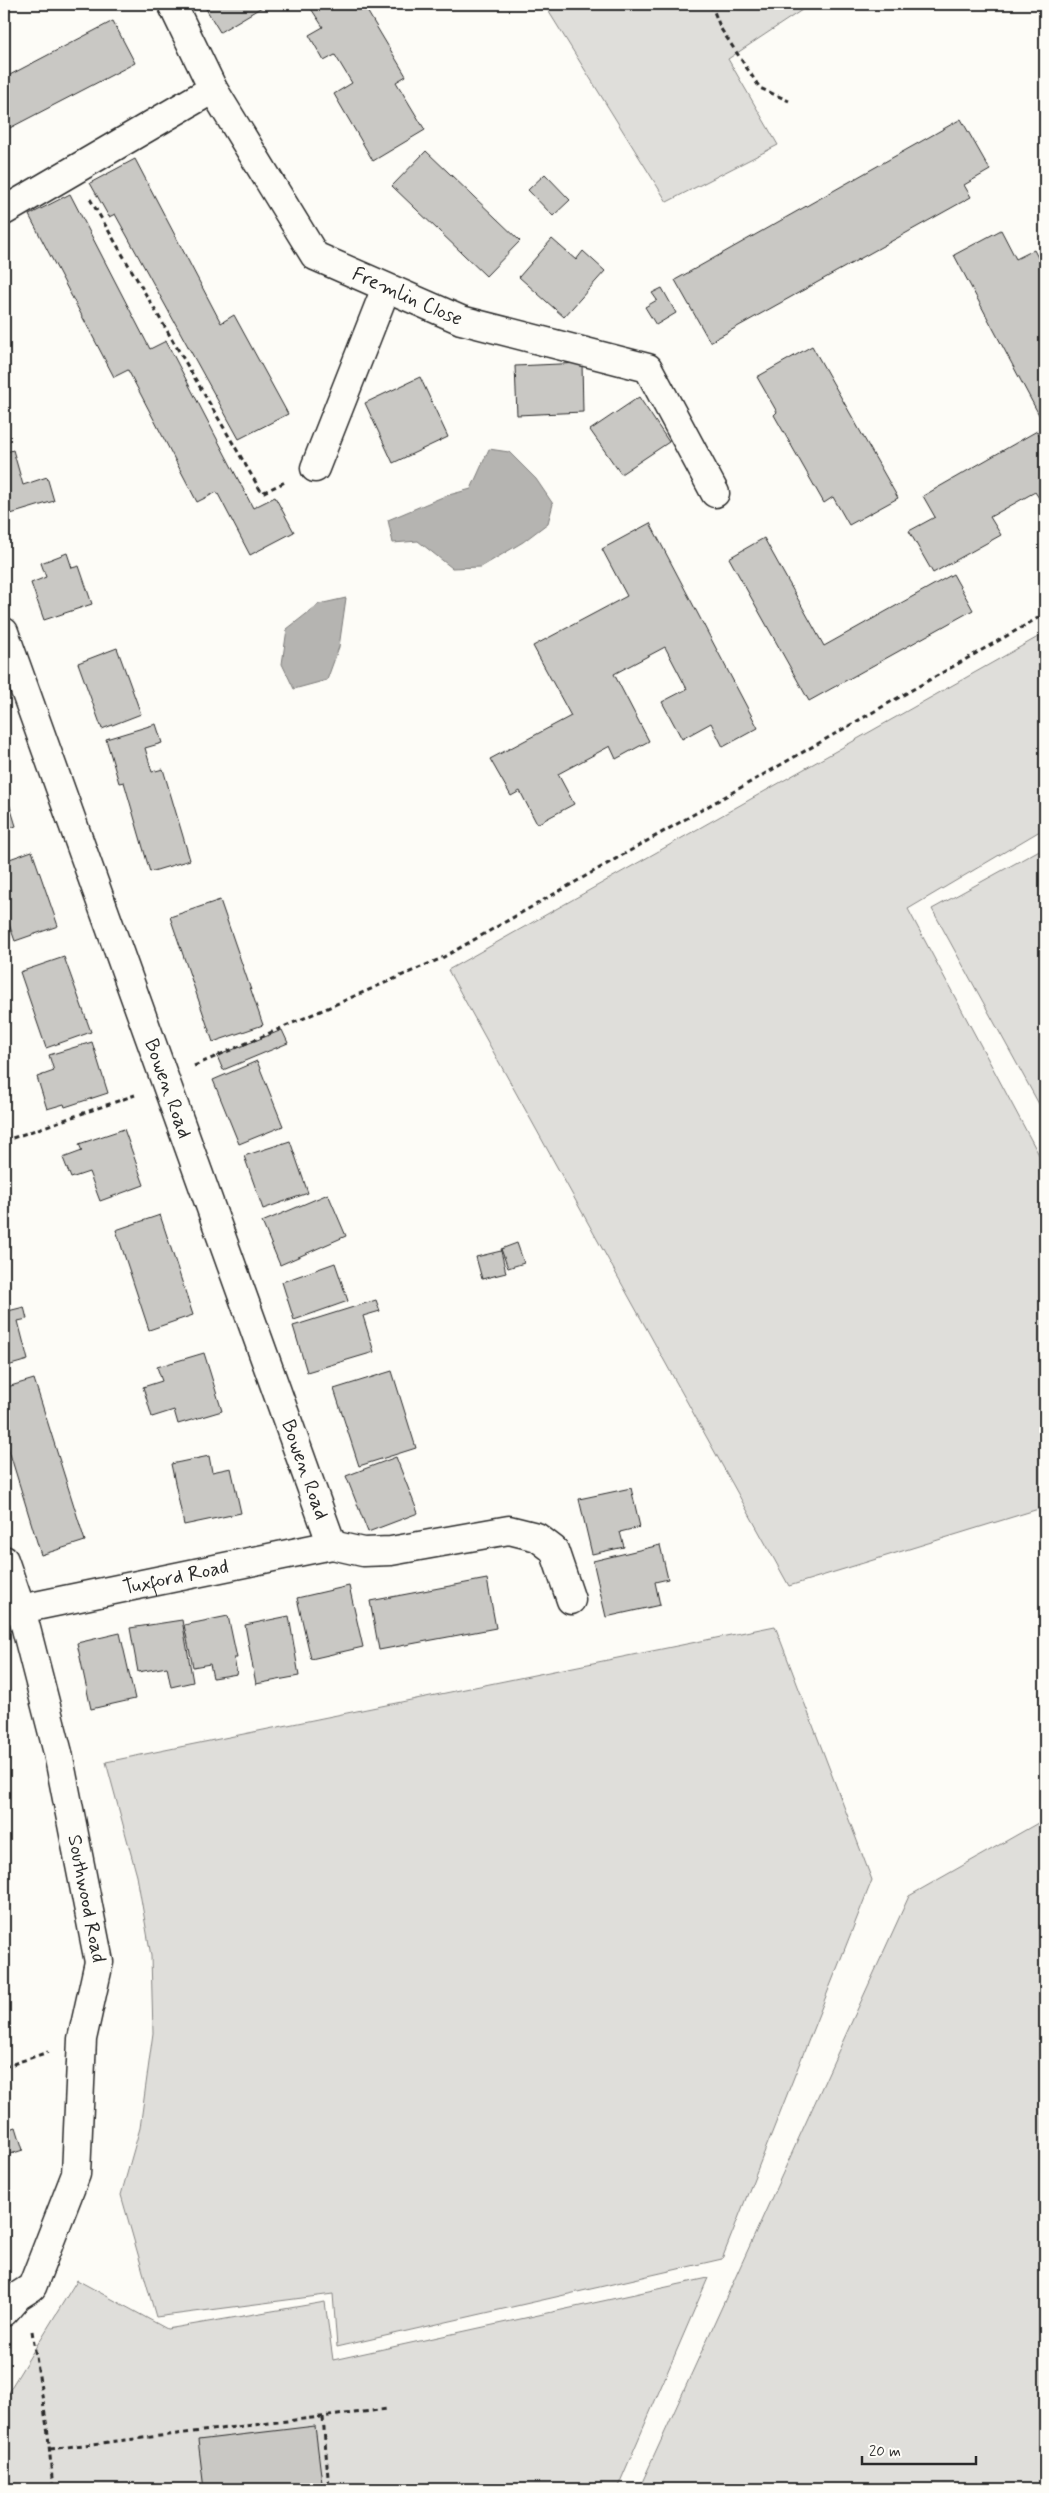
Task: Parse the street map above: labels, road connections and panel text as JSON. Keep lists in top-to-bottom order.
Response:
{
  "streets": {
    "street": [
      "Fremlin Close",
      "Bowen Road",
      "Tuxford Road",
      "Southwood Road"
    ]
  },
  "crossings": [
    ["Bowen Road", "Tuxford Road"],
    ["Tuxford Road", "Southwood Road"]
  ],
  "scale_bar": "20 m"
}
